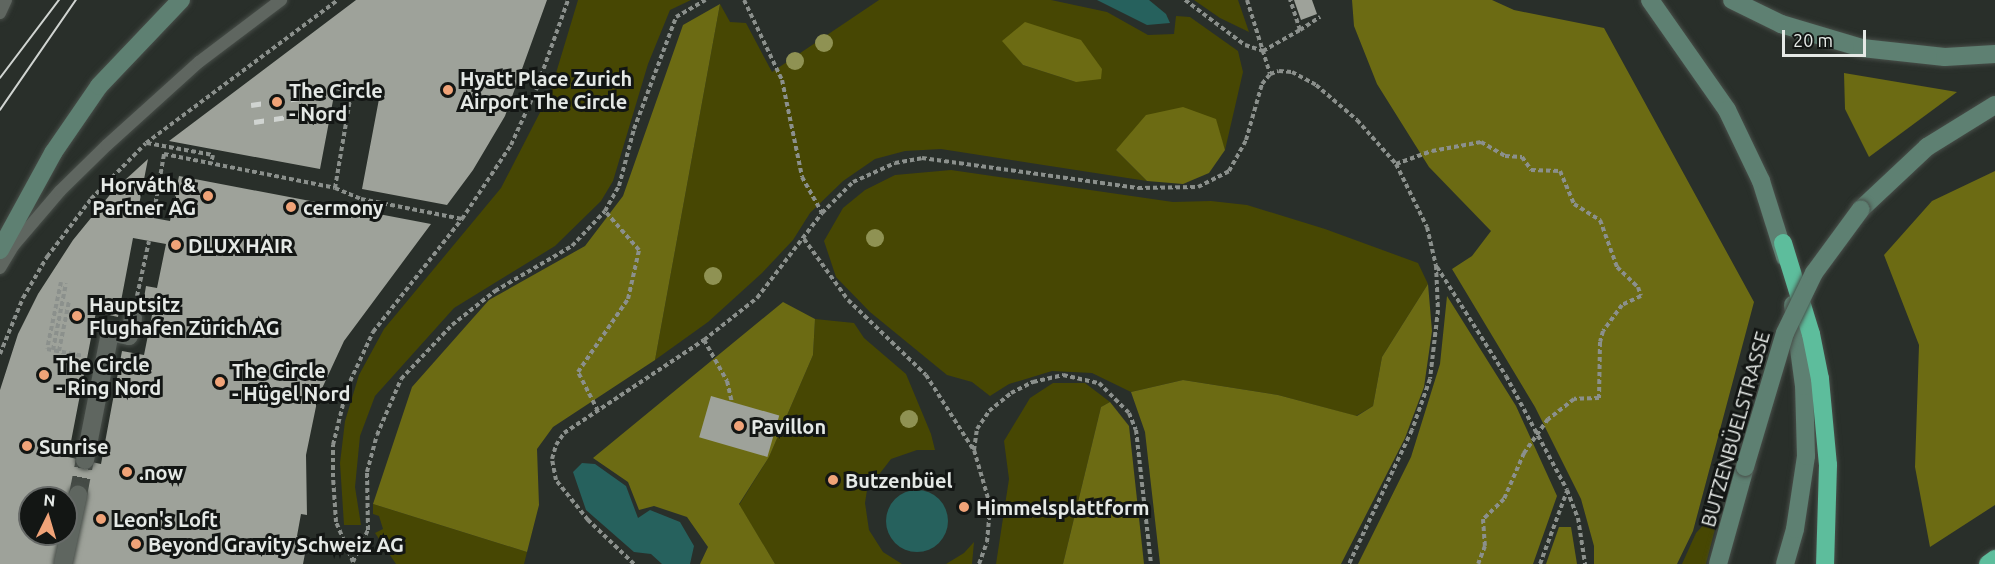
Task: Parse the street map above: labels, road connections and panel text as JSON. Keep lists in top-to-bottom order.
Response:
{
  "streets": {
    "main road": ["BUTZENBÜELSTRASSE"]
  },
  "places": [
    "Hyatt Place Zurich Airport The Circle",
    "The Circle - Nord",
    "Horváth & Partner AG",
    "cermony",
    "DLUX HAIR",
    "Hauptsitz Flughafen Zürich AG",
    "The Circle - Ring Nord",
    "The Circle - Hügel Nord",
    "Pavillon",
    "Sunrise",
    ".now",
    "Butzenbüel",
    "Himmelsplattform",
    "Leon's Loft",
    "Beyond Gravity Schweiz AG"
  ],
  "scale_bar": "20 m",
  "north": "top"
}
